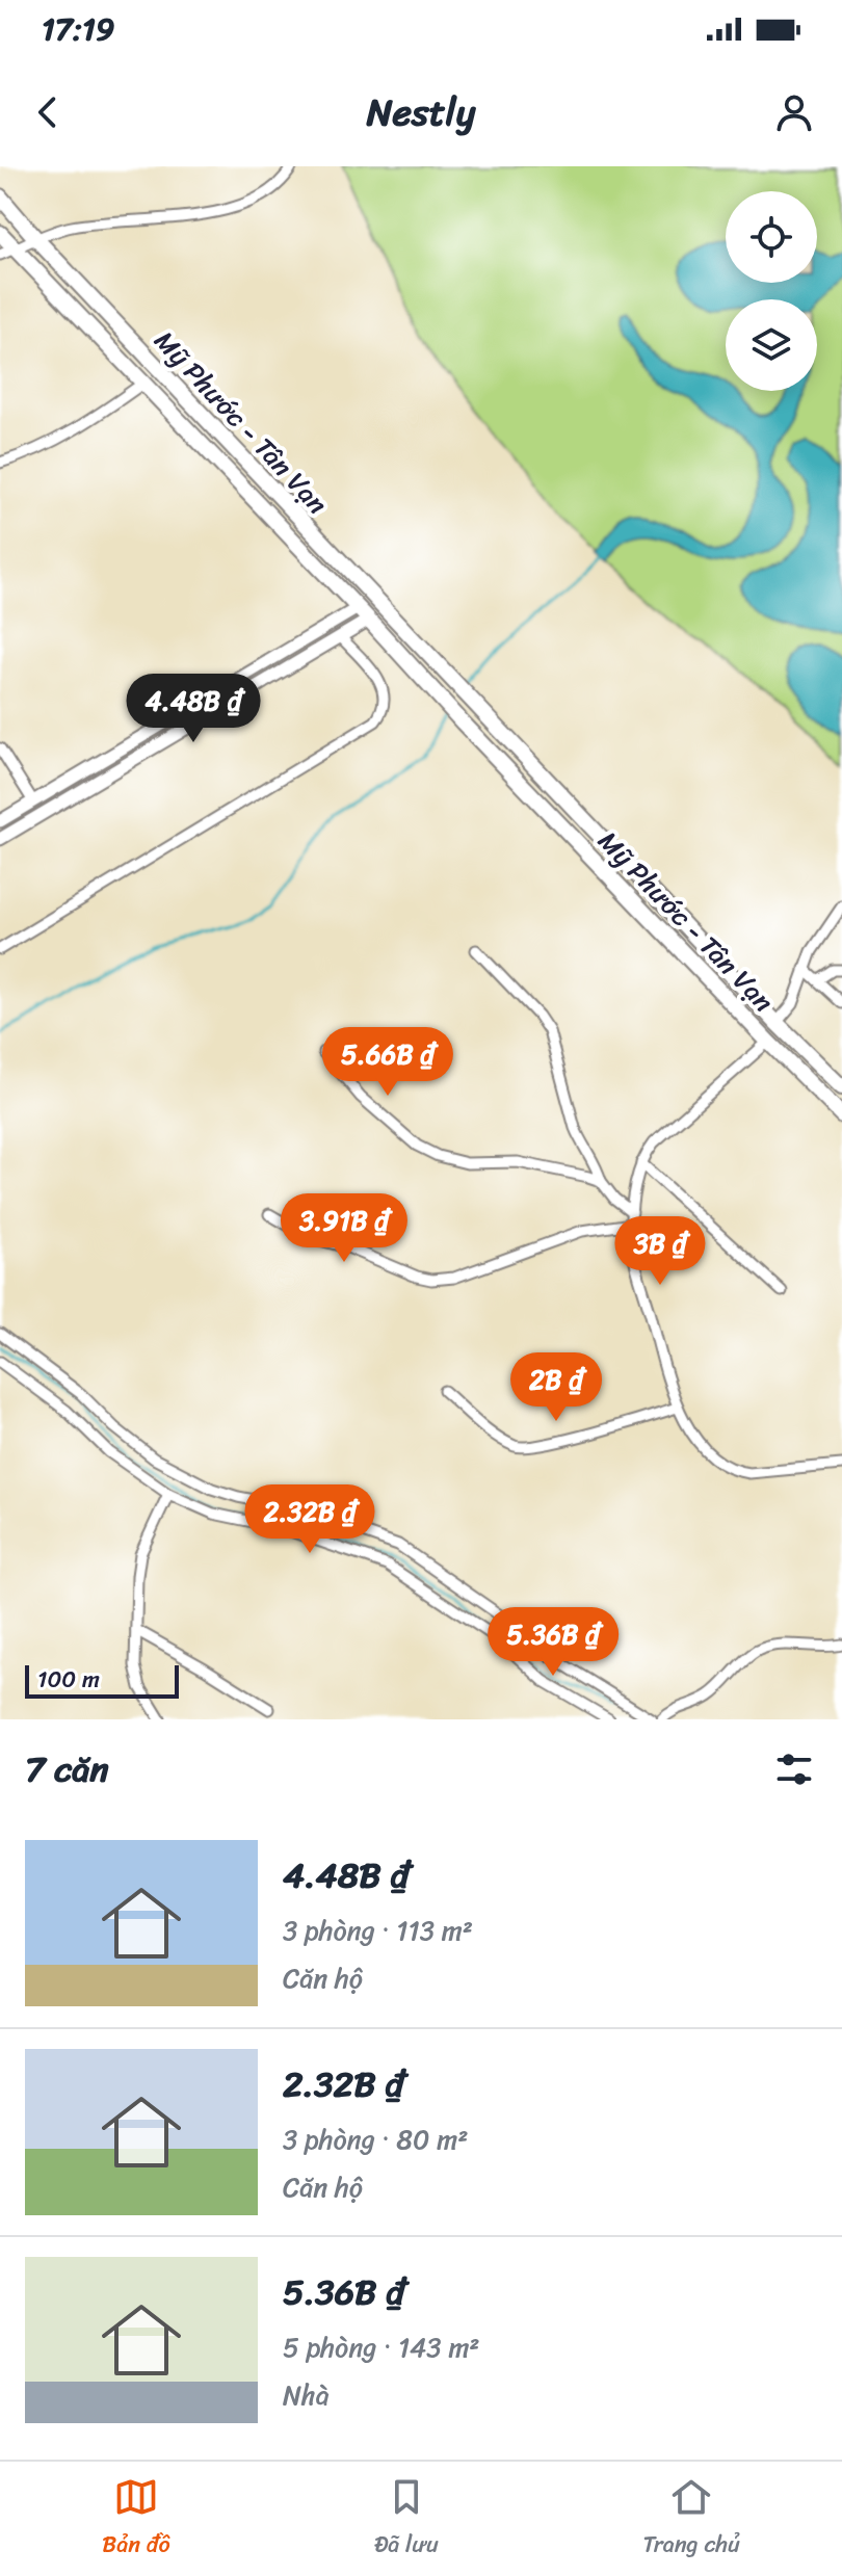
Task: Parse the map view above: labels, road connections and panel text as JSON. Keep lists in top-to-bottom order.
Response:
{
  "streets": {
    "main road": ["Mỹ Phước - Tân Vạn"]
  },
  "scale_bar": "100 m",
  "page": {
    "status": "17:19",
    "header": "Nestly",
    "price": [
      "4.48B ₫",
      "5.66B ₫",
      "3.91B ₫",
      "3B ₫",
      "2B ₫",
      "2.32B ₫",
      "5.36B ₫"
    ],
    "scale": "100 m",
    "heading": "7 căn",
    "list": [
      {
        "name": "4.48B ₫",
        "note": "3 phòng · 113 m² · Căn hộ"
      },
      {
        "name": "2.32B ₫",
        "note": "3 phòng · 80 m² · Căn hộ"
      },
      {
        "name": "5.36B ₫",
        "note": "5 phòng · 143 m² · Nhà"
      }
    ],
    "tabs": ["Bản đồ", "Đã lưu", "Trang chủ"]
  }
}
